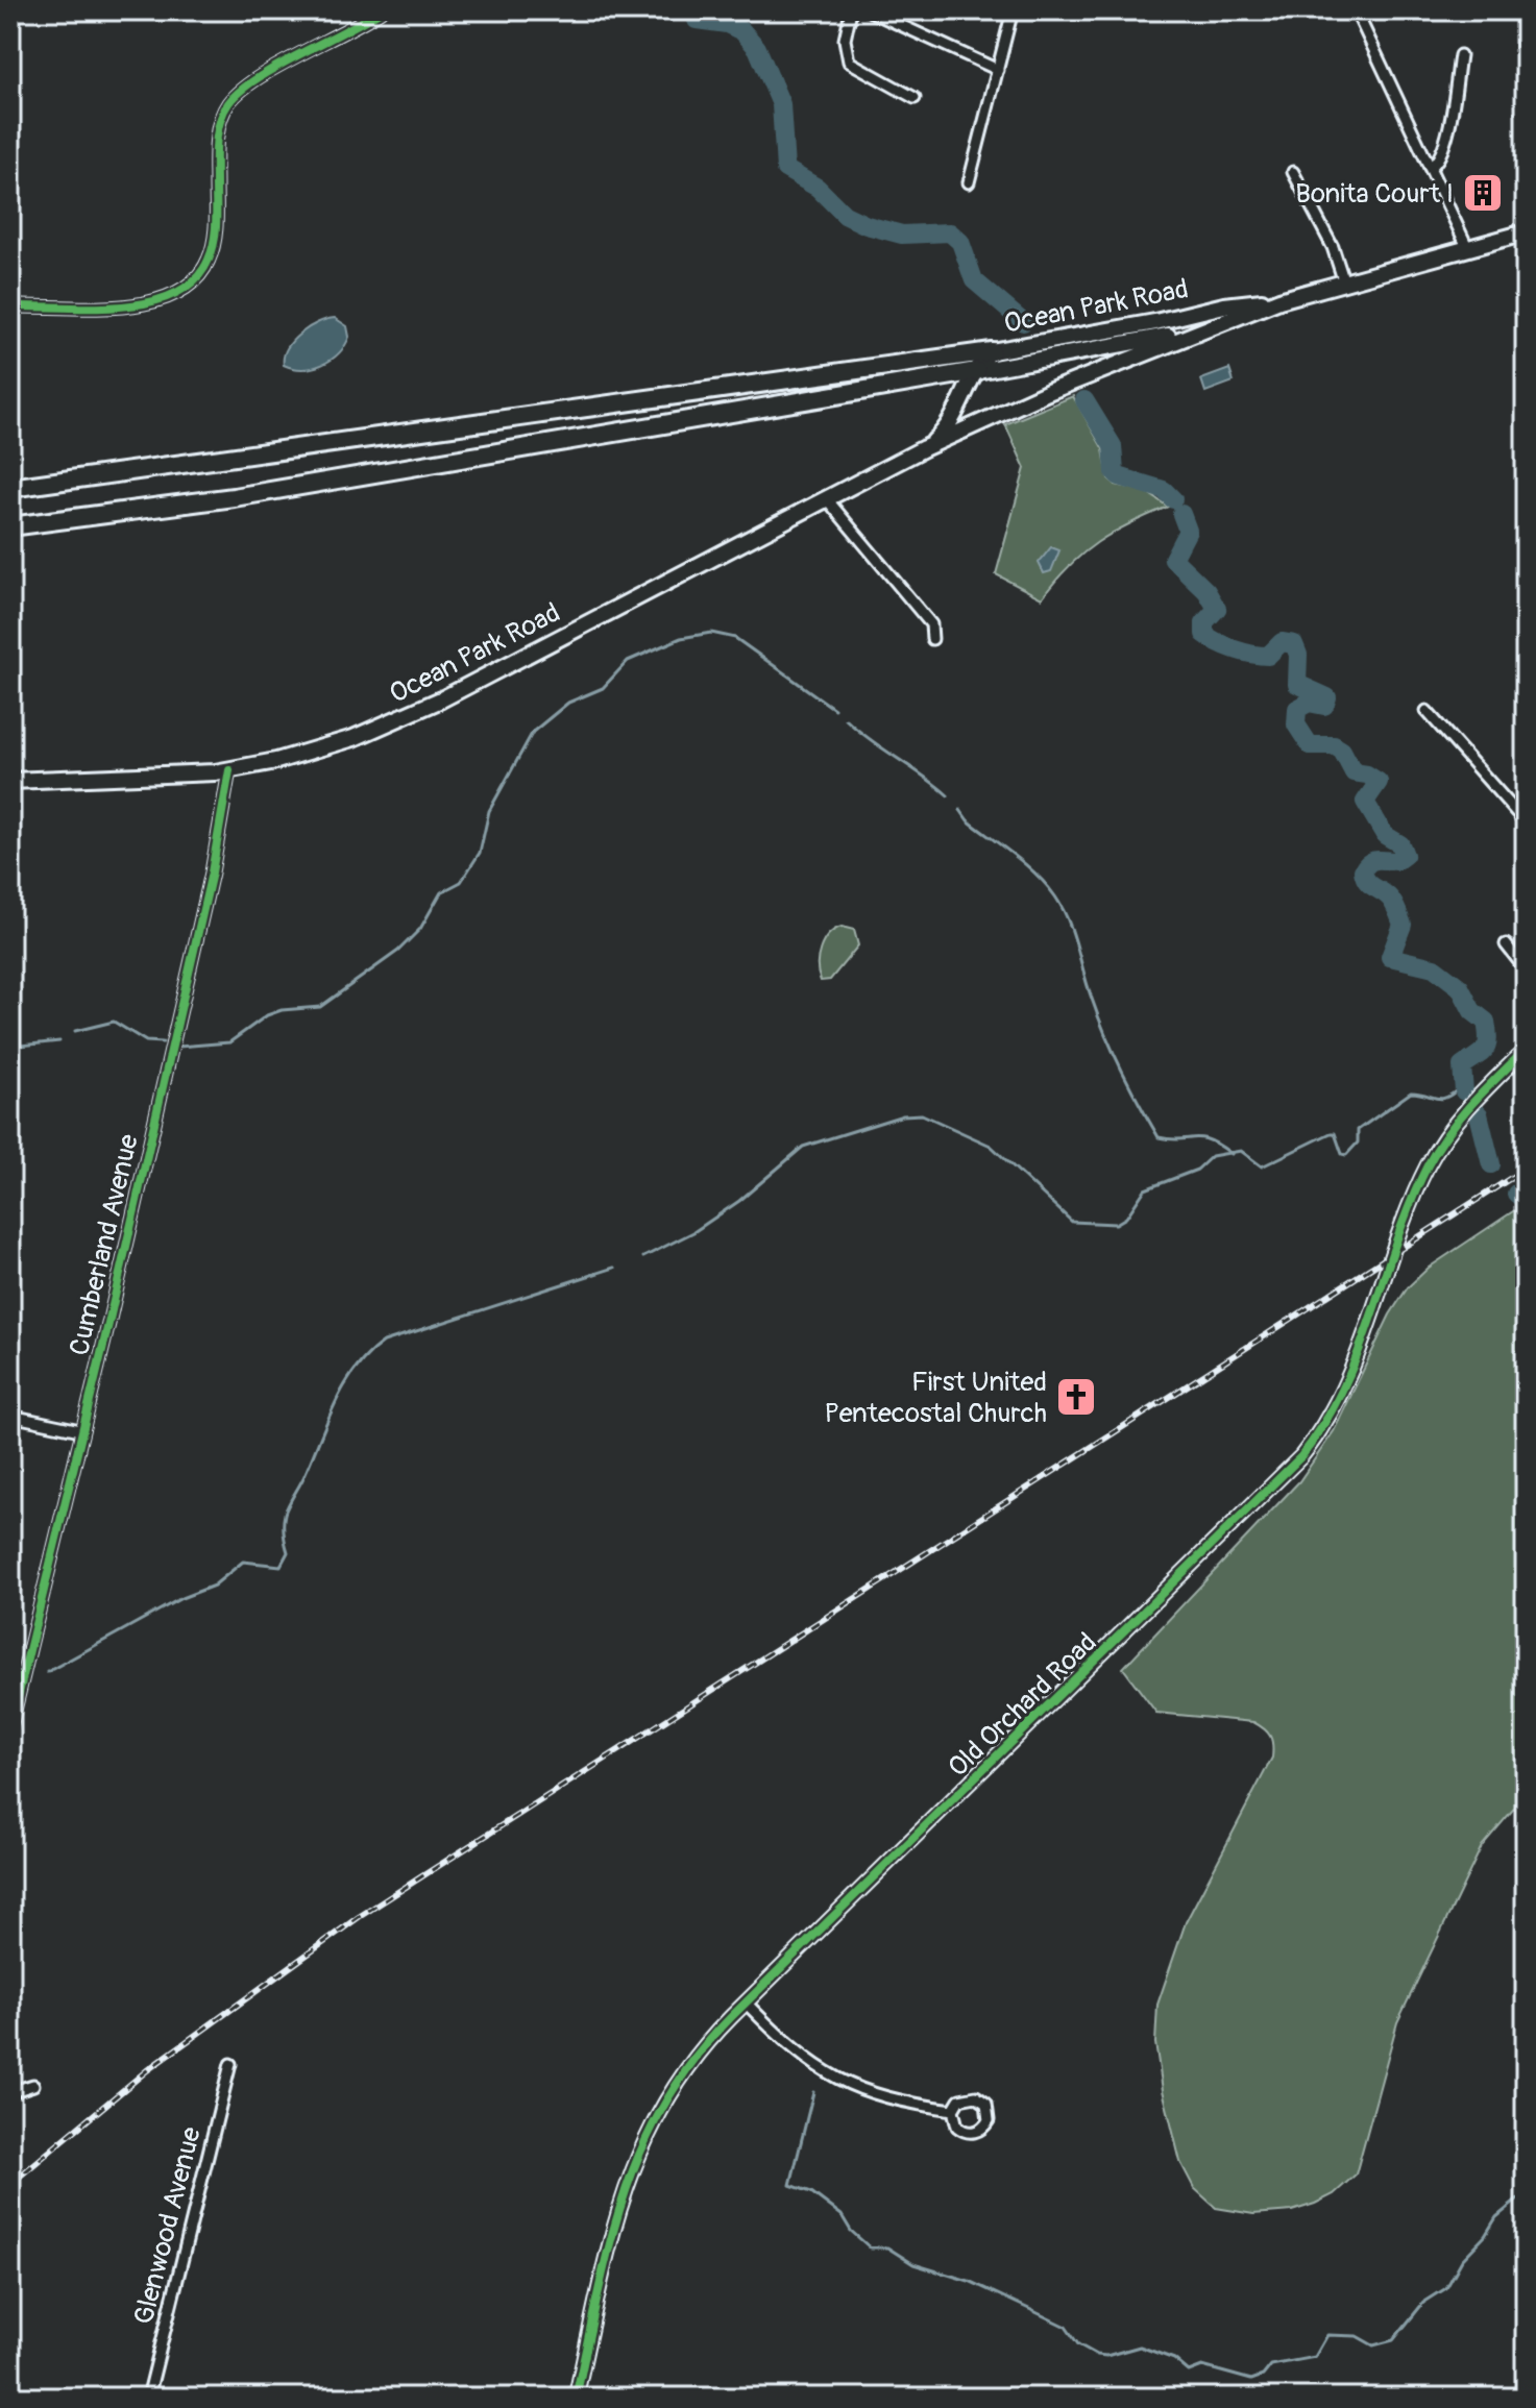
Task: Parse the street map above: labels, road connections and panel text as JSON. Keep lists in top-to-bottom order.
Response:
{
  "streets": {
    "main road": ["Ocean Park Road"],
    "street": ["Cumberland Avenue", "Old Orchard Road", "Glenwood Avenue"]
  },
  "crossings": [
    ["Ocean Park Road", "Cumberland Avenue"]
  ],
  "places": {
    "building": ["Bonita Court I"],
    "church": ["First United Pentecostal Church"]
  }
}
